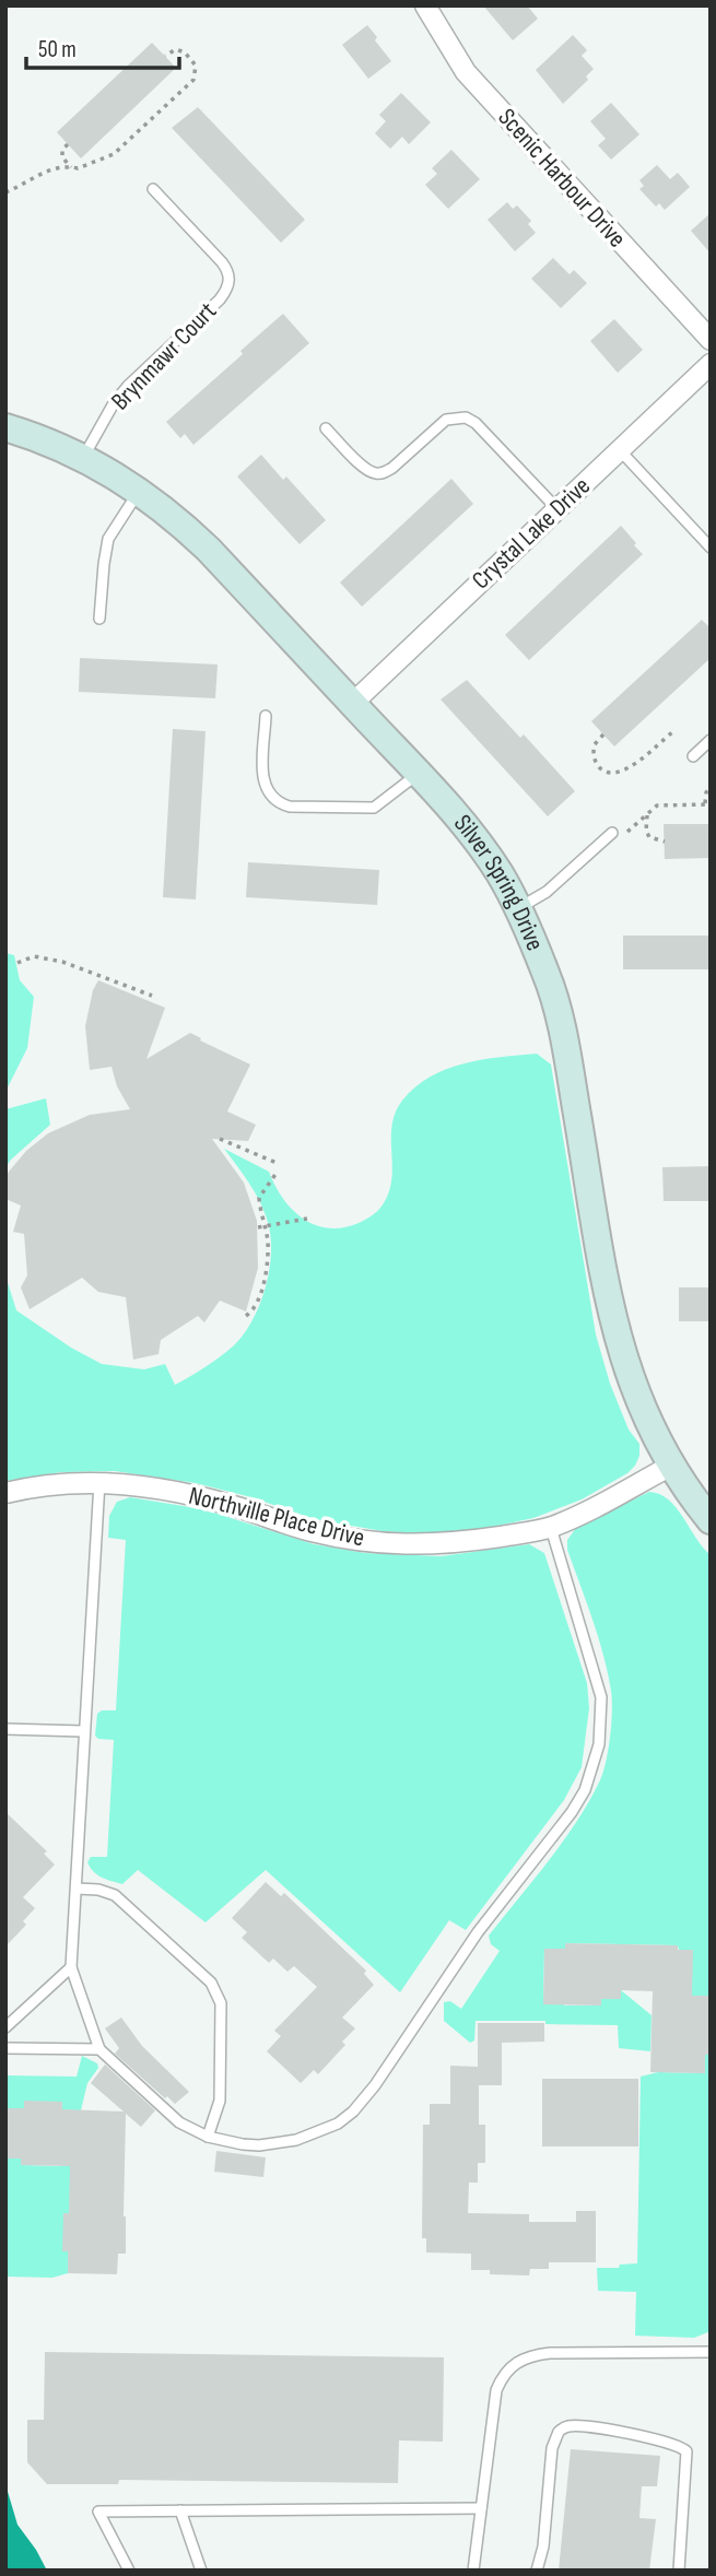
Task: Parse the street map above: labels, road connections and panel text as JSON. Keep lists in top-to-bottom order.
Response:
{
  "streets": {
    "street": [
      "Scenic Harbour Drive",
      "Crystal Lake Drive",
      "Silver Spring Drive",
      "Northville Place Drive"
    ],
    "lane": ["Brynmawr Court"]
  },
  "crossings": [
    ["Brynmawr Court", "Silver Spring Drive"],
    ["Crystal Lake Drive", "Silver Spring Drive"],
    ["Silver Spring Drive", "Northville Place Drive"]
  ],
  "scale_bar": "50 m"
}
